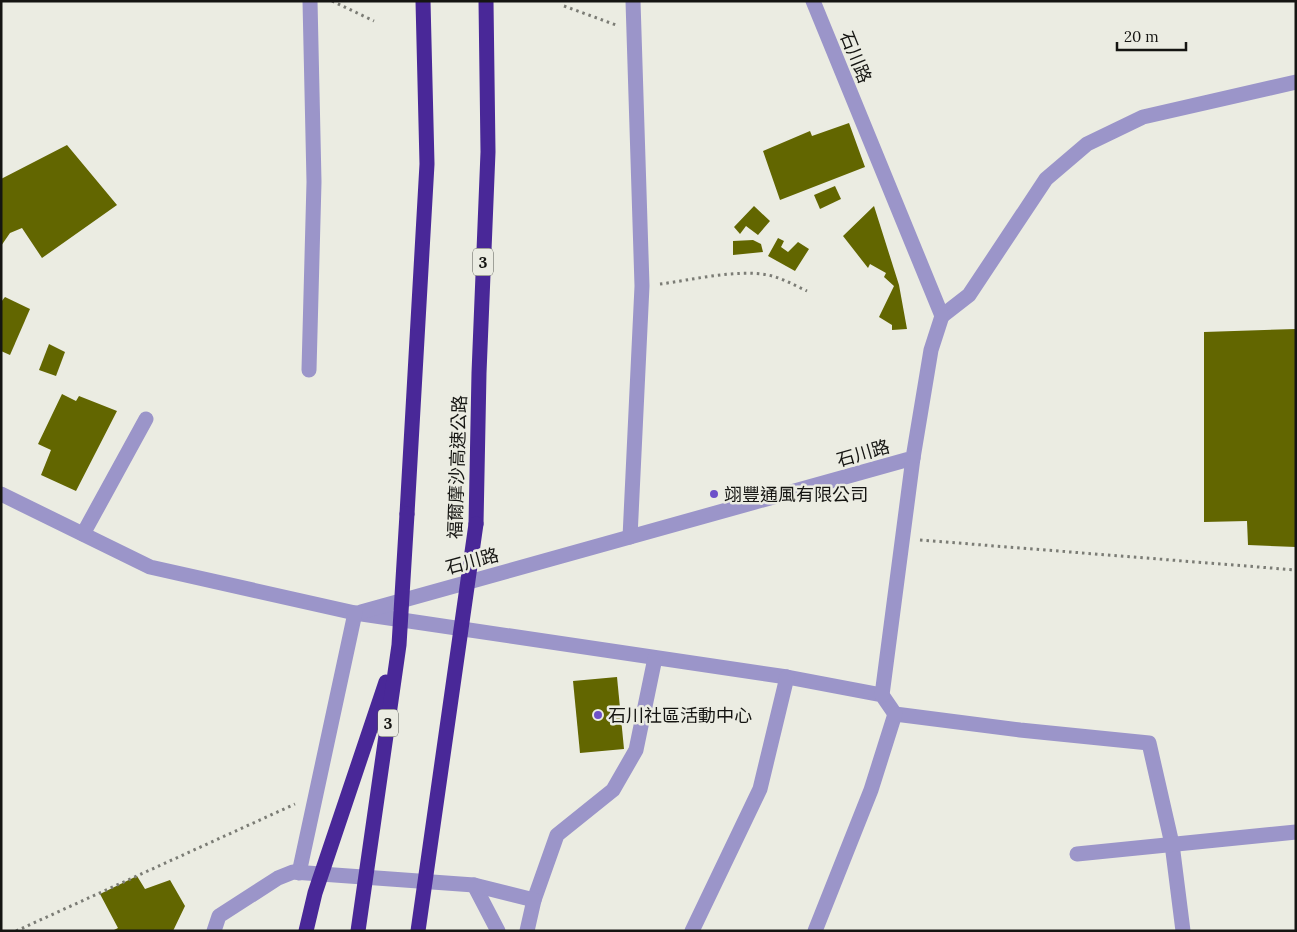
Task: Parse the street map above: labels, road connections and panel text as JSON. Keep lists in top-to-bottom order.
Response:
{
  "streets": {
    "highway": ["3", "福爾摩沙高速公路"],
    "street": ["石川路"]
  },
  "places": ["翊豐通風有限公司", "石川社區活動中心"],
  "scale_bar": "20 m"
}
